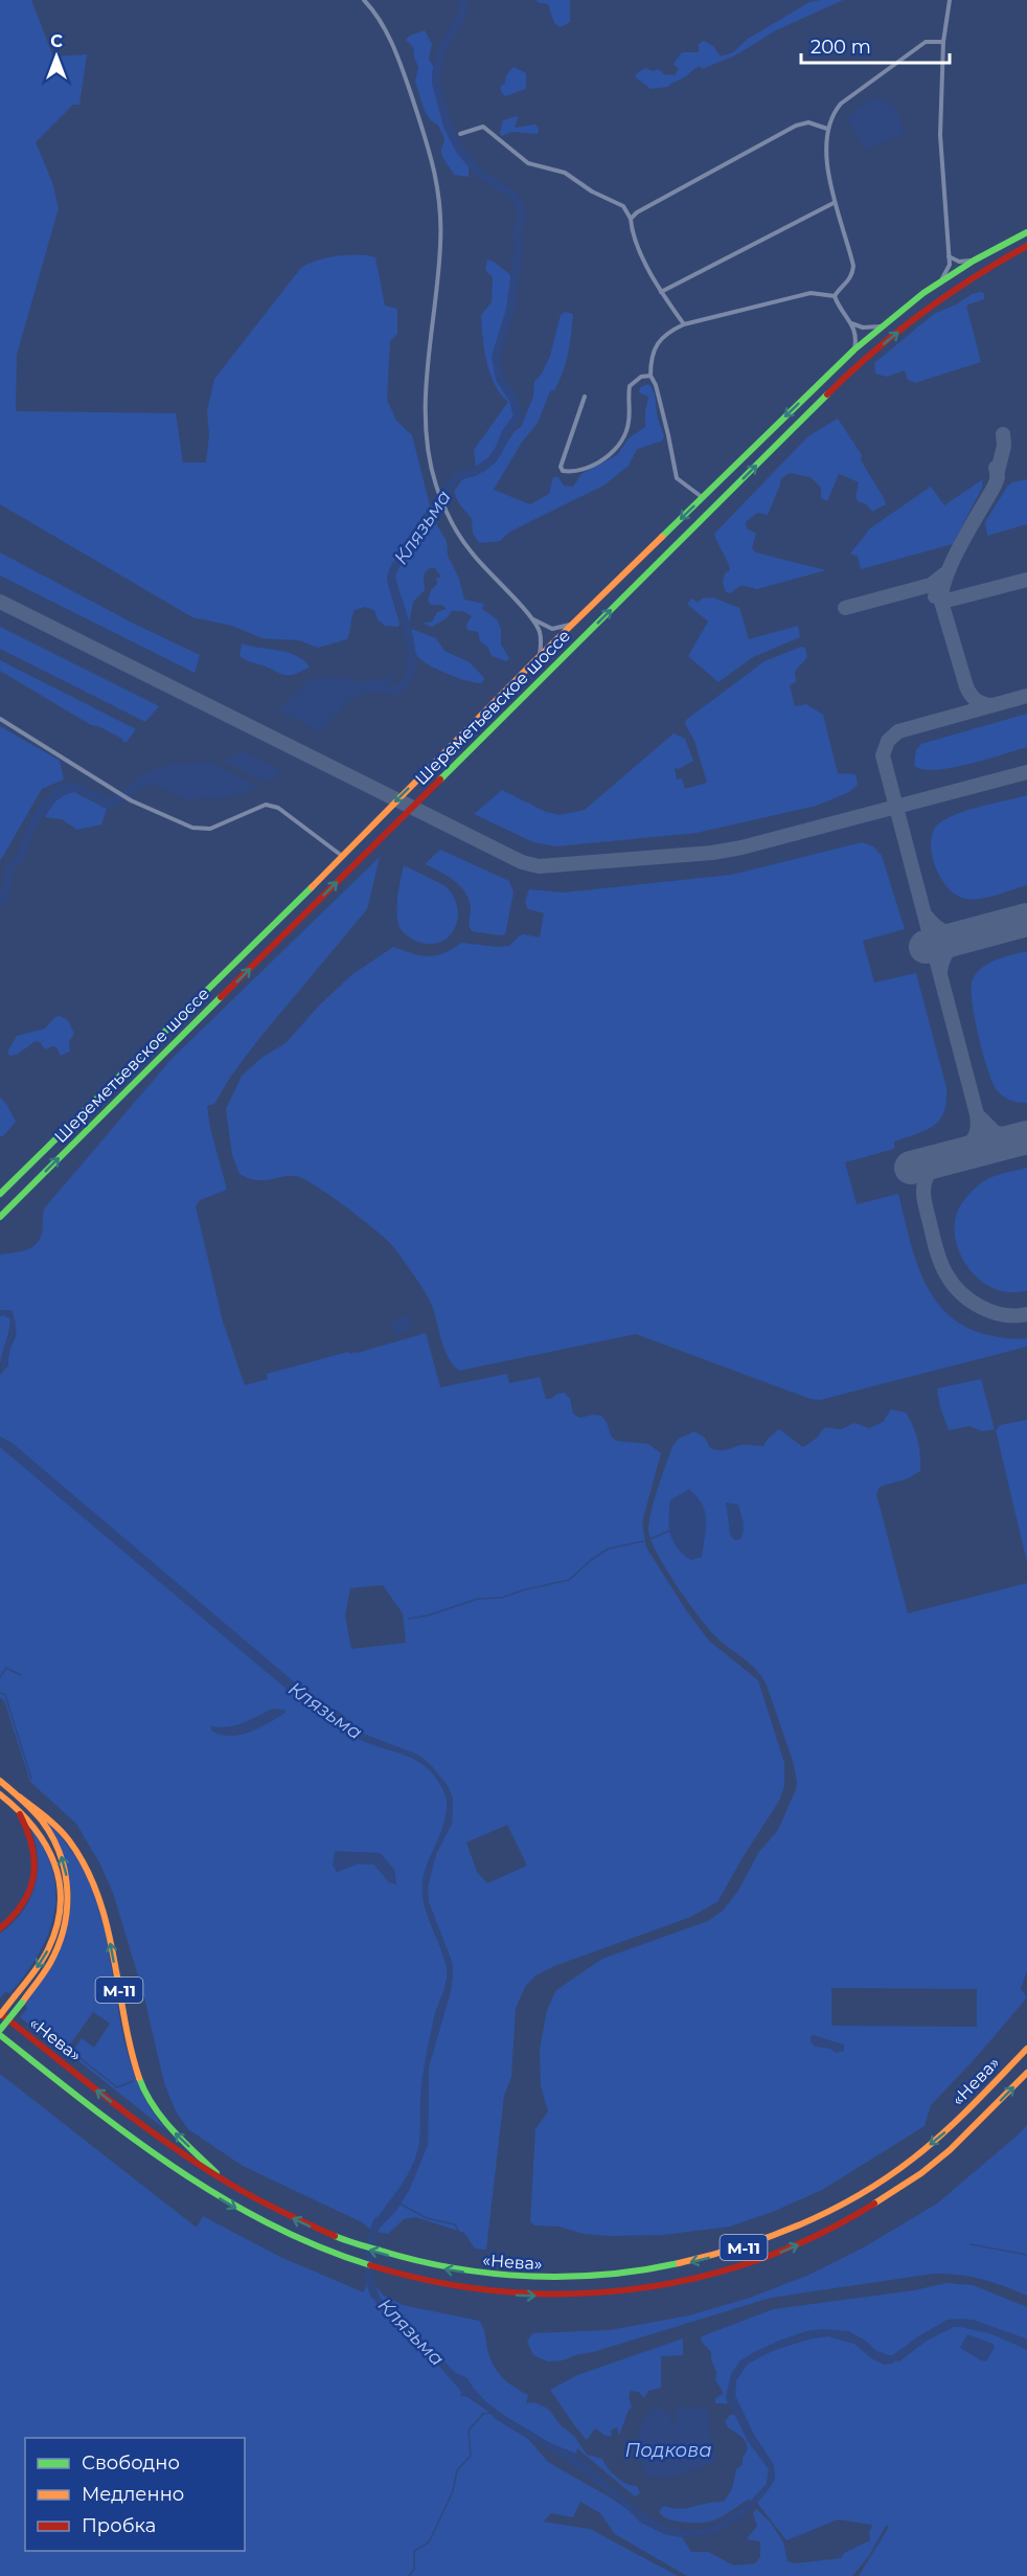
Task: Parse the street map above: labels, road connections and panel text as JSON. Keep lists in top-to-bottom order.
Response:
{
  "streets": {
    "main road": ["Шереметьевское шоссе", "М-11", "«Нева»"]
  },
  "crossings": [
    ["М-11", "«Нева»"]
  ],
  "water": ["Клязьма", "Подкова"],
  "legend": ["Свободно", "Медленно", "Пробка"],
  "scale_bar": "200 m",
  "north": "top"
}
